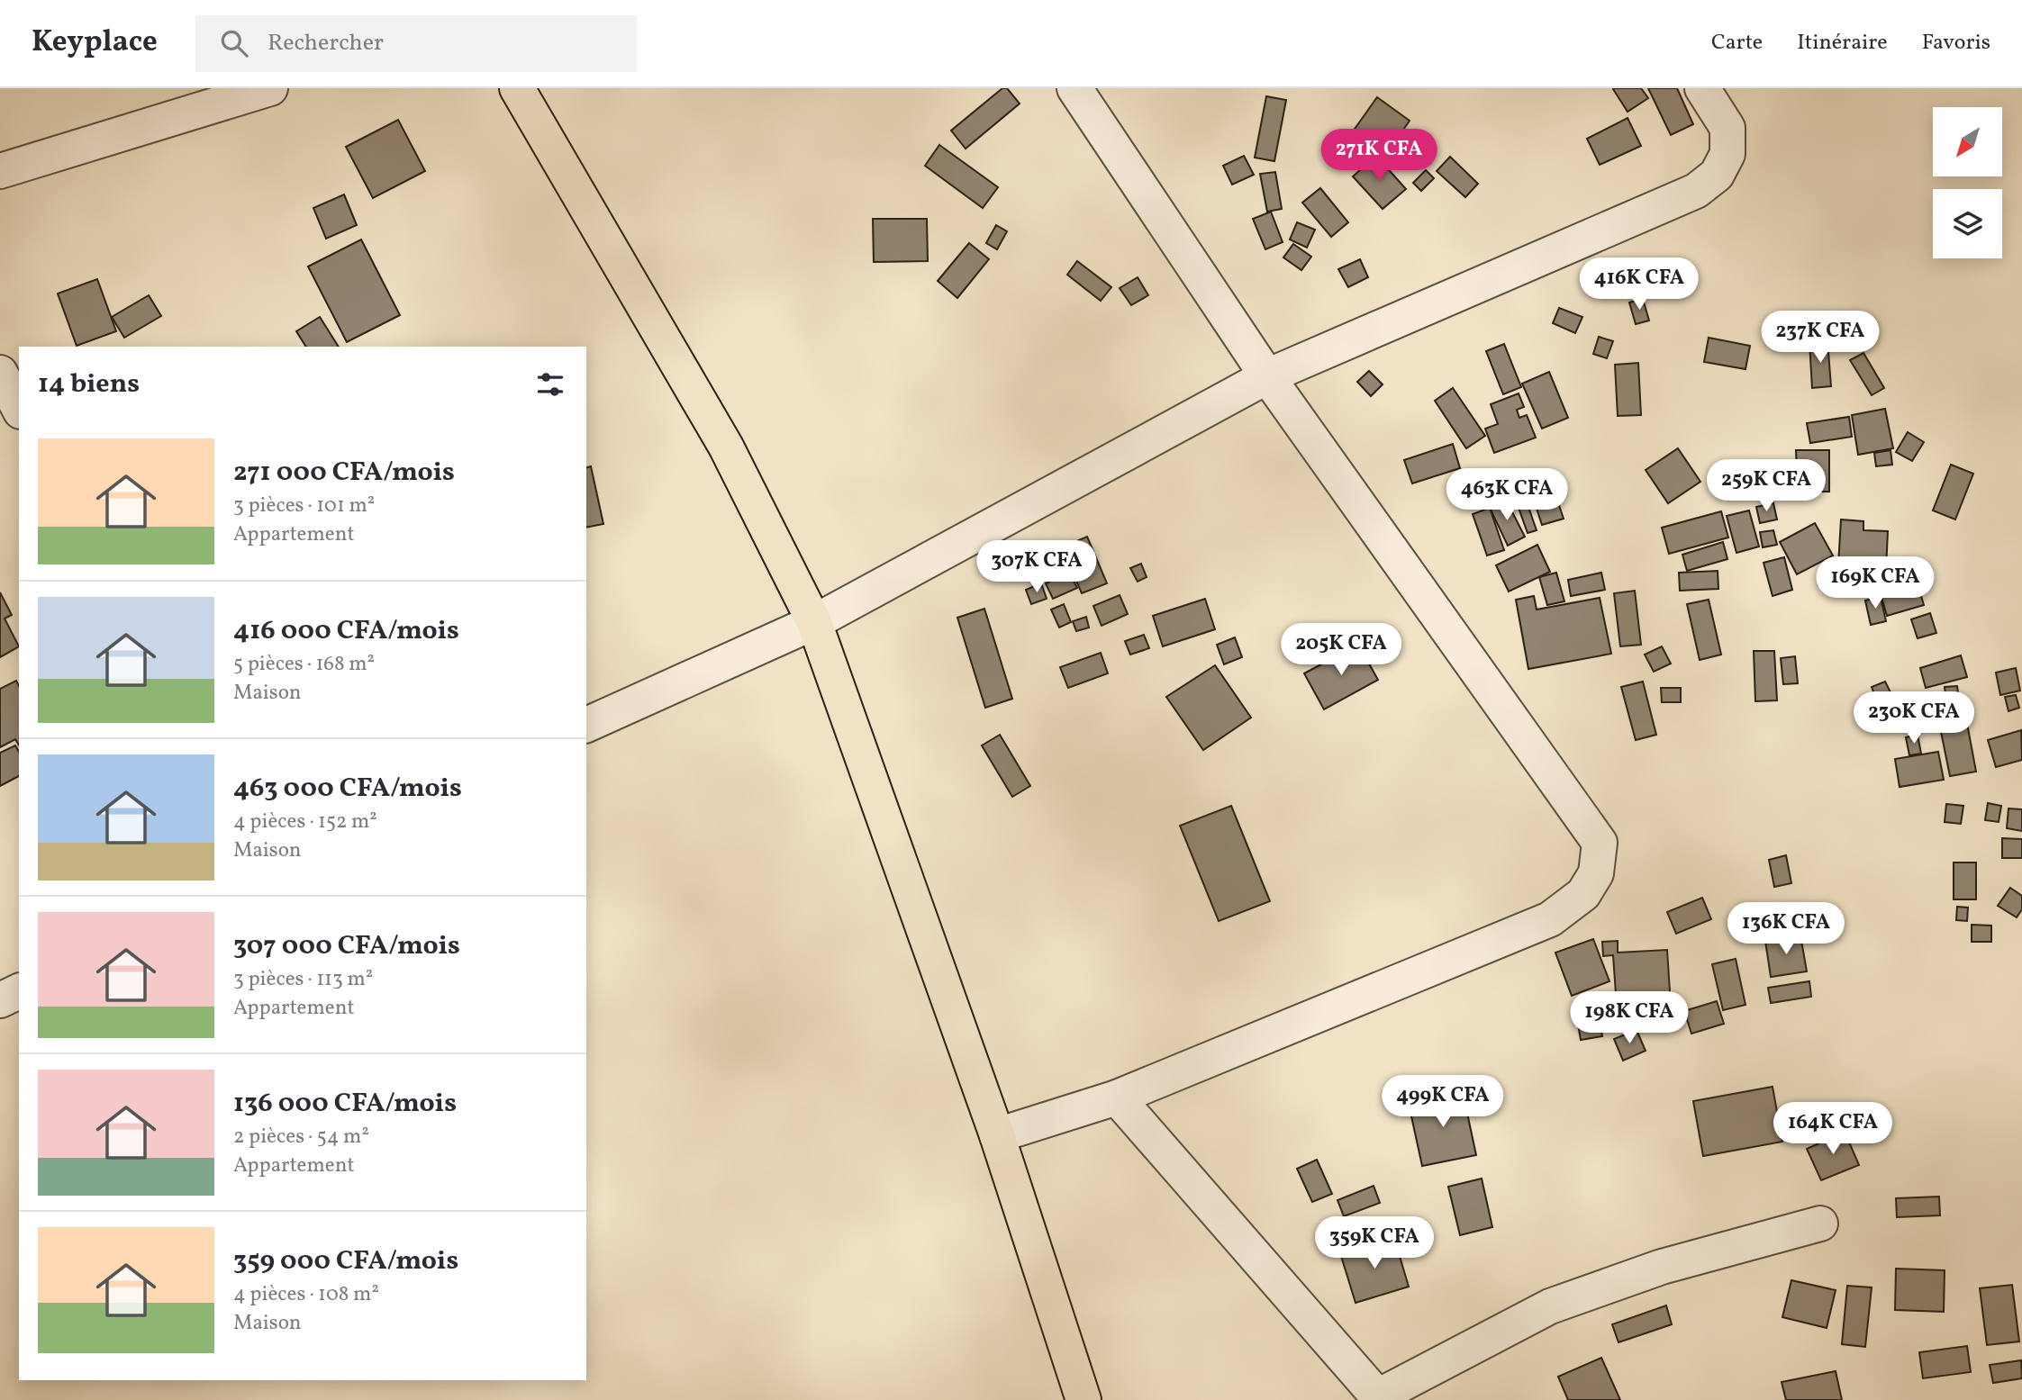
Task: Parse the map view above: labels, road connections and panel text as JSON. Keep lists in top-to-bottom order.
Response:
{
  "north": "bottom left",
  "page": {
    "header": "Keyplace",
    "search": "Rechercher",
    "nav": ["Carte", "Itinéraire", "Favoris"],
    "price": [
      "271K CFA",
      "416K CFA",
      "237K CFA",
      "259K CFA",
      "463K CFA",
      "307K CFA",
      "169K CFA",
      "205K CFA",
      "230K CFA",
      "136K CFA",
      "198K CFA",
      "499K CFA",
      "164K CFA",
      "359K CFA"
    ],
    "heading": "14 biens",
    "list": [
      {
        "name": "271 000 CFA/mois",
        "note": "3 pièces · 101 m² · Appartement"
      },
      {
        "name": "416 000 CFA/mois",
        "note": "5 pièces · 168 m² · Maison"
      },
      {
        "name": "463 000 CFA/mois",
        "note": "4 pièces · 152 m² · Maison"
      },
      {
        "name": "307 000 CFA/mois",
        "note": "3 pièces · 113 m² · Appartement"
      },
      {
        "name": "136 000 CFA/mois",
        "note": "2 pièces · 54 m² · Appartement"
      },
      {
        "name": "359 000 CFA/mois",
        "note": "4 pièces · 108 m² · Maison"
      }
    ]
  }
}
